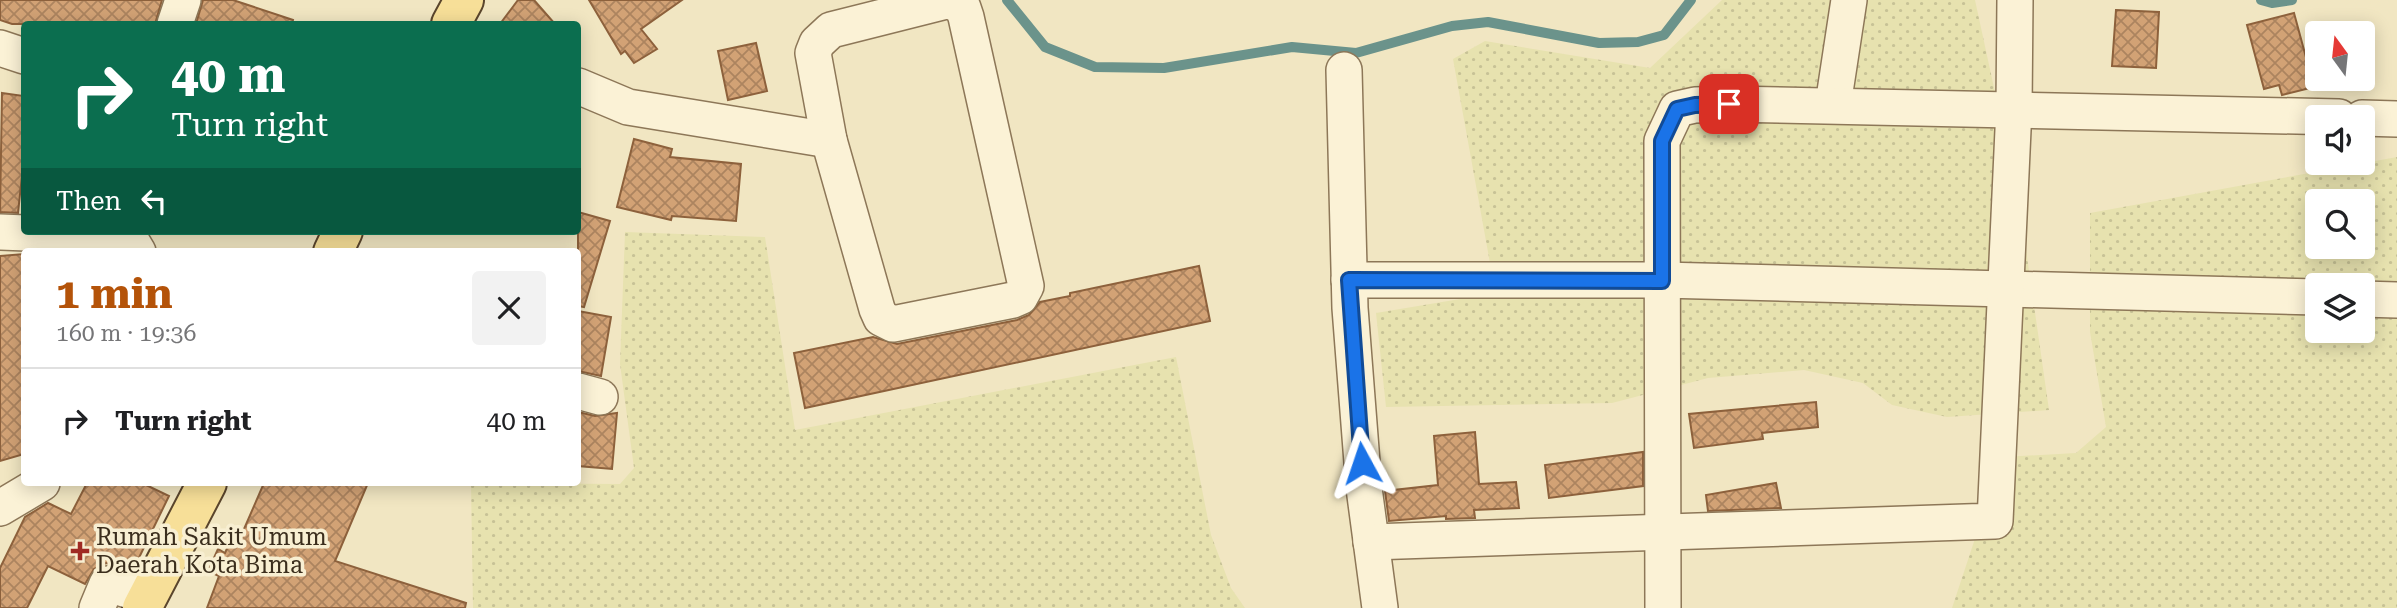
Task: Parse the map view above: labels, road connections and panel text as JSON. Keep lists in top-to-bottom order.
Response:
{
  "places": {
    "health": ["Rumah Sakit Umum Daerah Kota Bima"]
  },
  "north": "top",
  "page": {
    "turn": ["40 m", "Turn right"],
    "then": "Then",
    "heading": ["1 min", "160 m · 19:36"],
    "list": [
      {
        "name": "Turn right",
        "value": "40 m"
      }
    ]
  }
}
